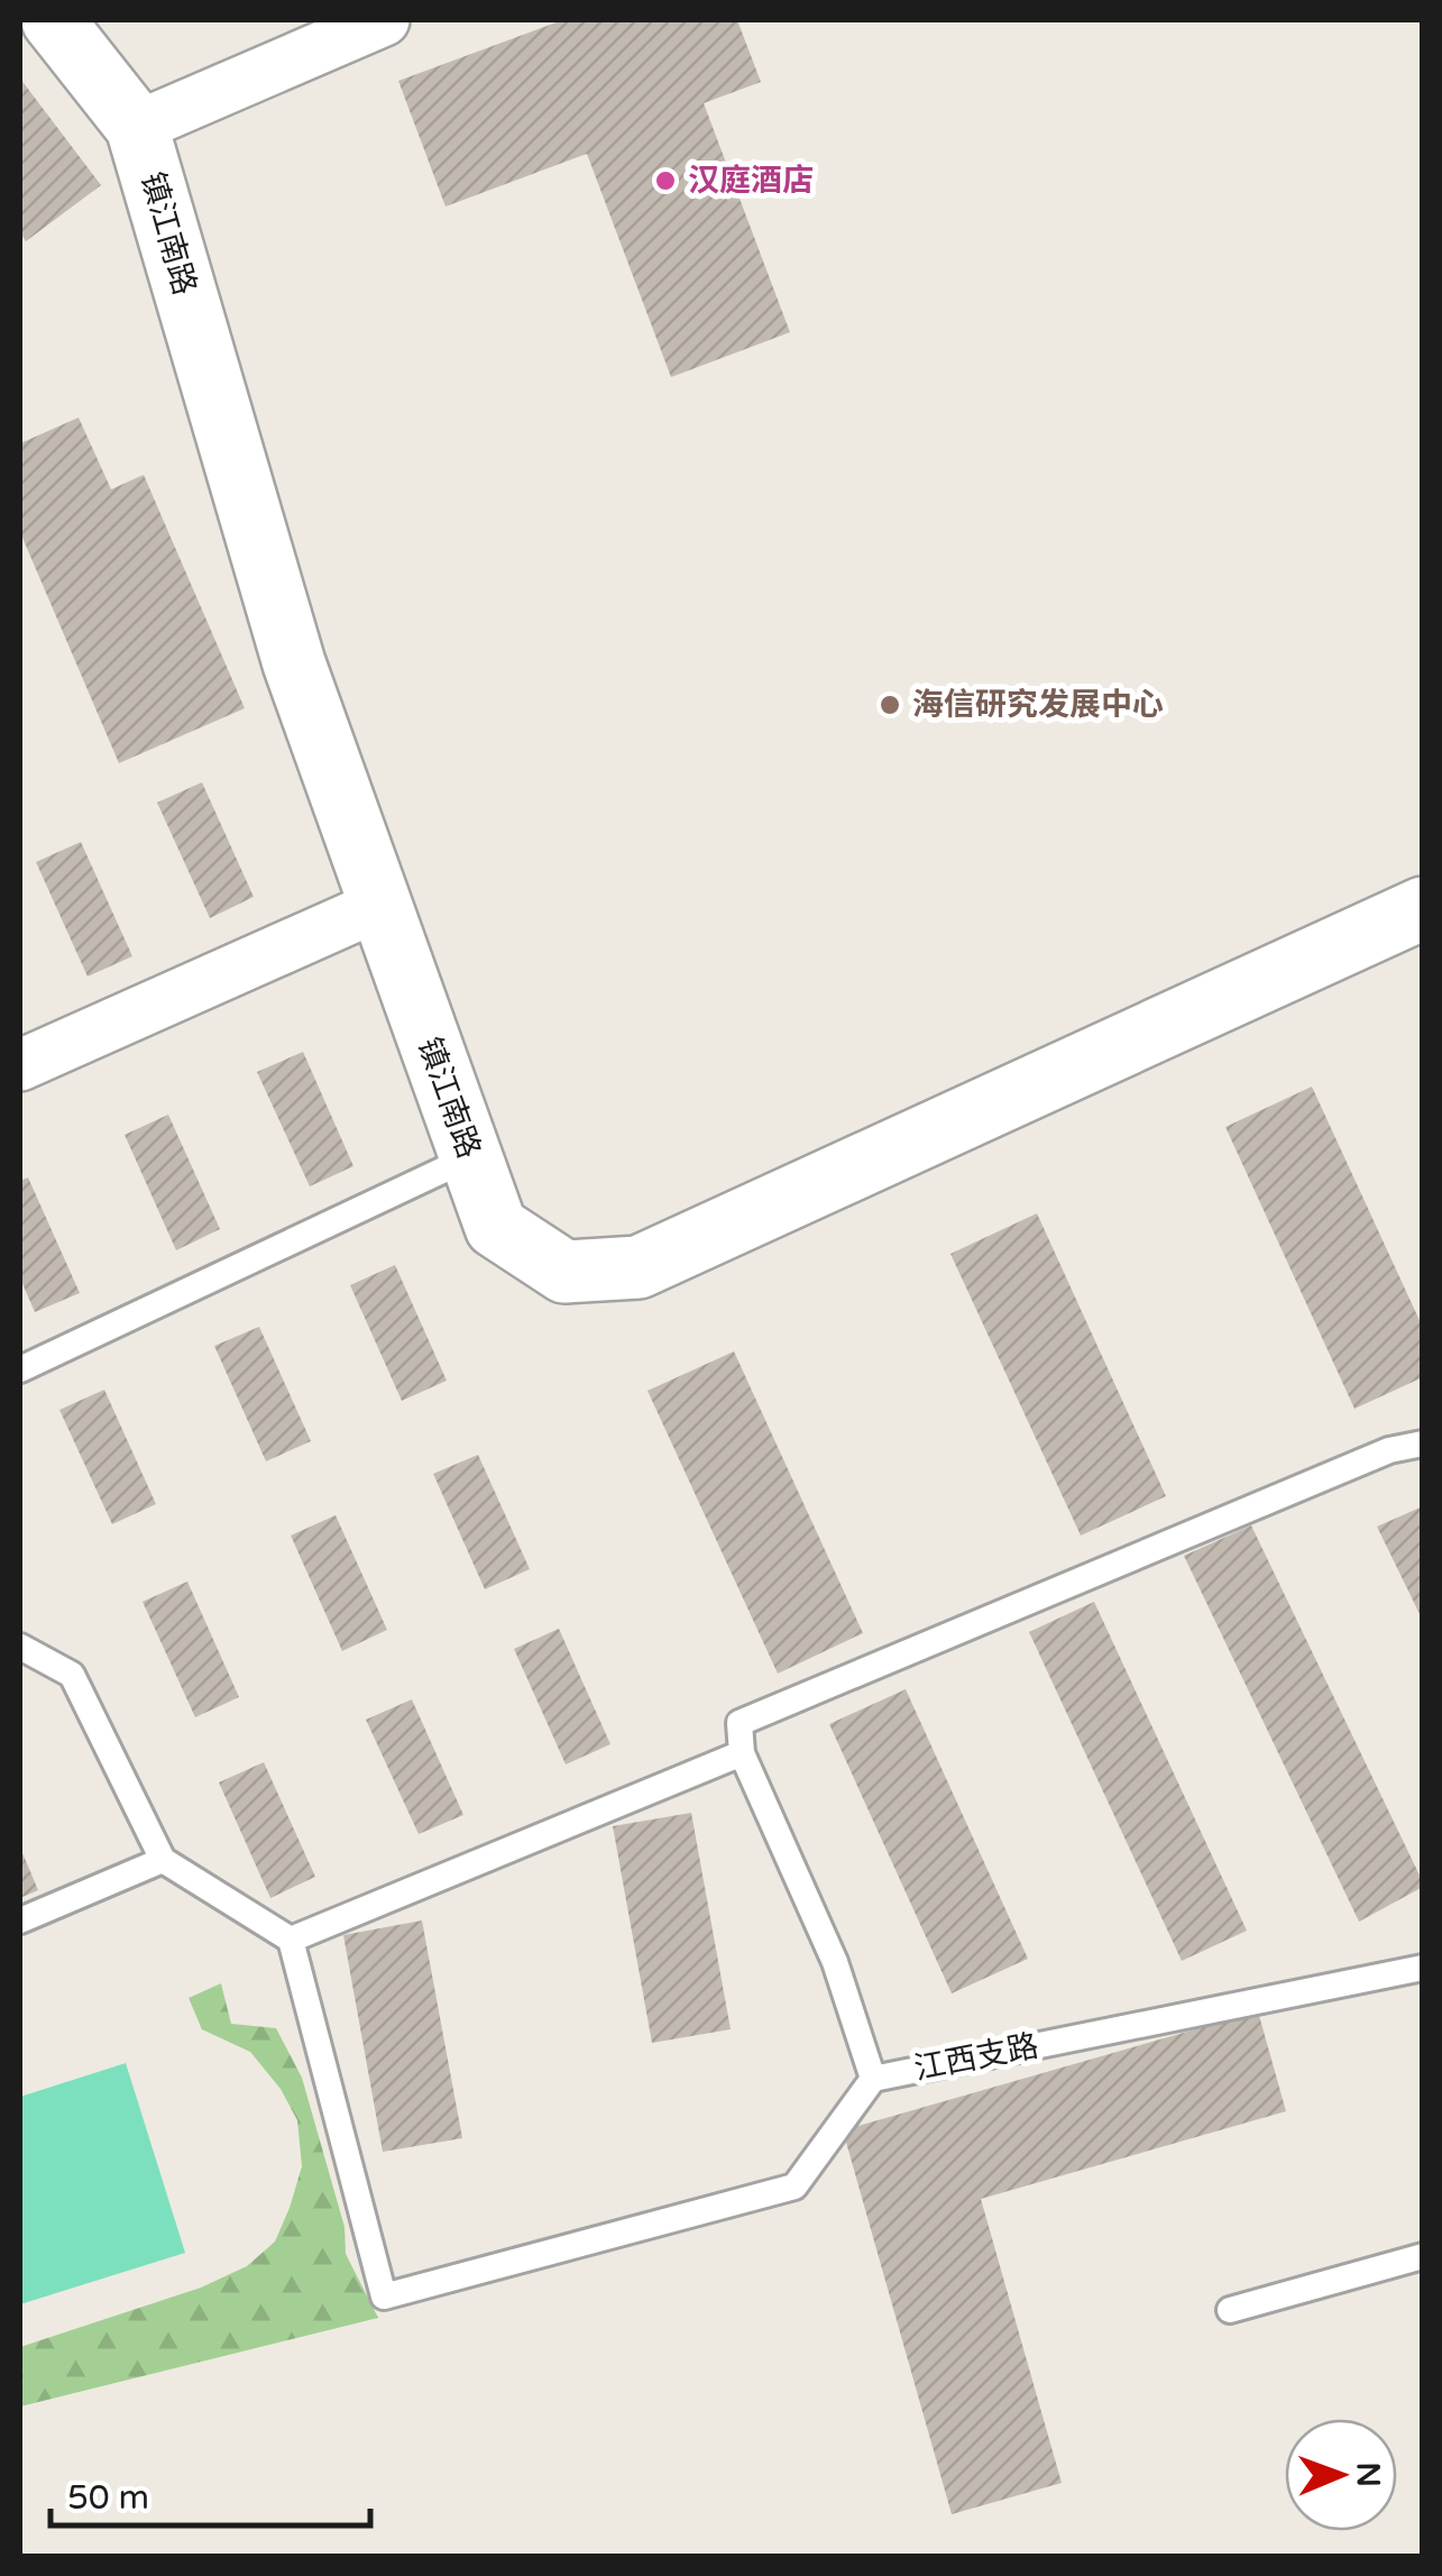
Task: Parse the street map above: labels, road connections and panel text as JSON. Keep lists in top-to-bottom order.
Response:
{
  "streets": {
    "street": ["镇江南路"],
    "lane": ["江西支路"]
  },
  "places": ["汉庭酒店", "海信研究发展中心"],
  "scale_bar": "50 m",
  "north": "right"
}
